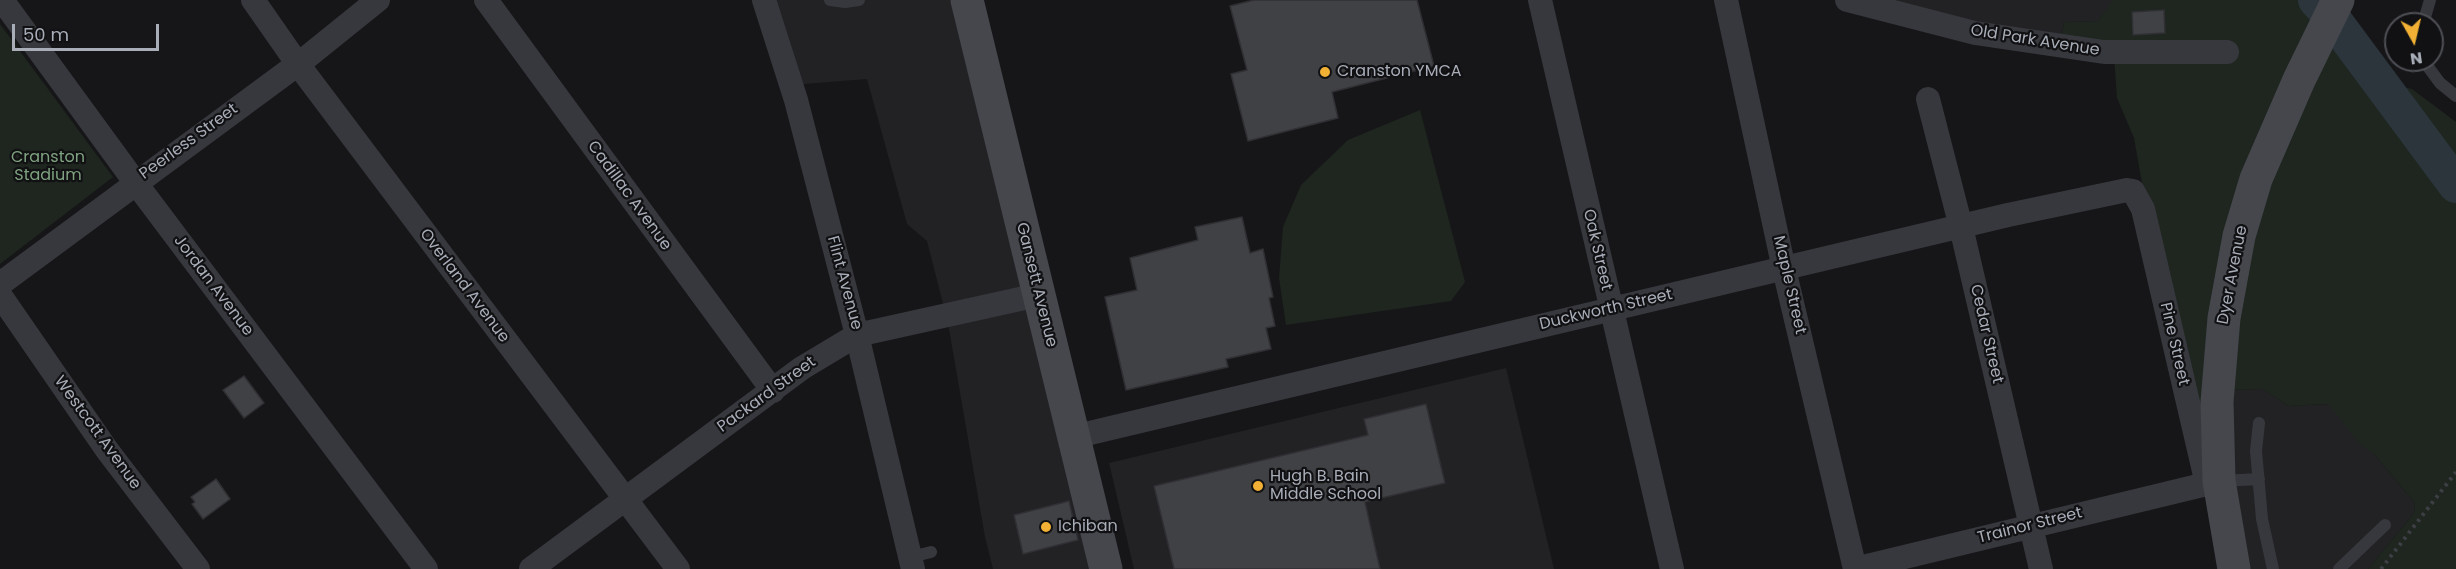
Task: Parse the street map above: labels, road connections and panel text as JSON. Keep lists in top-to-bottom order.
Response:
{
  "streets": {
    "main road": ["Dyer Avenue", "Gansett Avenue"],
    "street": [
      "Old Park Avenue",
      "Peerless Street",
      "Cadillac Avenue",
      "Oak Street",
      "Flint Avenue",
      "Maple Street",
      "Jordan Avenue",
      "Overland Avenue",
      "Duckworth Street",
      "Cedar Street",
      "Pine Street",
      "Packard Street",
      "Westcott Avenue",
      "Trainor Street"
    ]
  },
  "crossings": [
    ["Peerless Street", "Jordan Avenue"],
    ["Peerless Street", "Overland Avenue"],
    ["Cadillac Avenue", "Packard Street"],
    ["Oak Street", "Duckworth Street"],
    ["Dyer Avenue", "Pine Street"],
    ["Dyer Avenue", "Trainor Street"],
    ["Flint Avenue", "Packard Street"],
    ["Gansett Avenue", "Duckworth Street"],
    ["Gansett Avenue", "Packard Street"],
    ["Maple Street", "Duckworth Street"],
    ["Maple Street", "Trainor Street"],
    ["Overland Avenue", "Packard Street"],
    ["Duckworth Street", "Cedar Street"],
    ["Duckworth Street", "Pine Street"],
    ["Cedar Street", "Trainor Street"],
    ["Pine Street", "Trainor Street"]
  ],
  "parks": ["Cranston Stadium"],
  "places": ["Cranston YMCA", "Hugh B. Bain Middle School", "Ichiban"],
  "scale_bar": "50 m",
  "north": "bottom"
}
